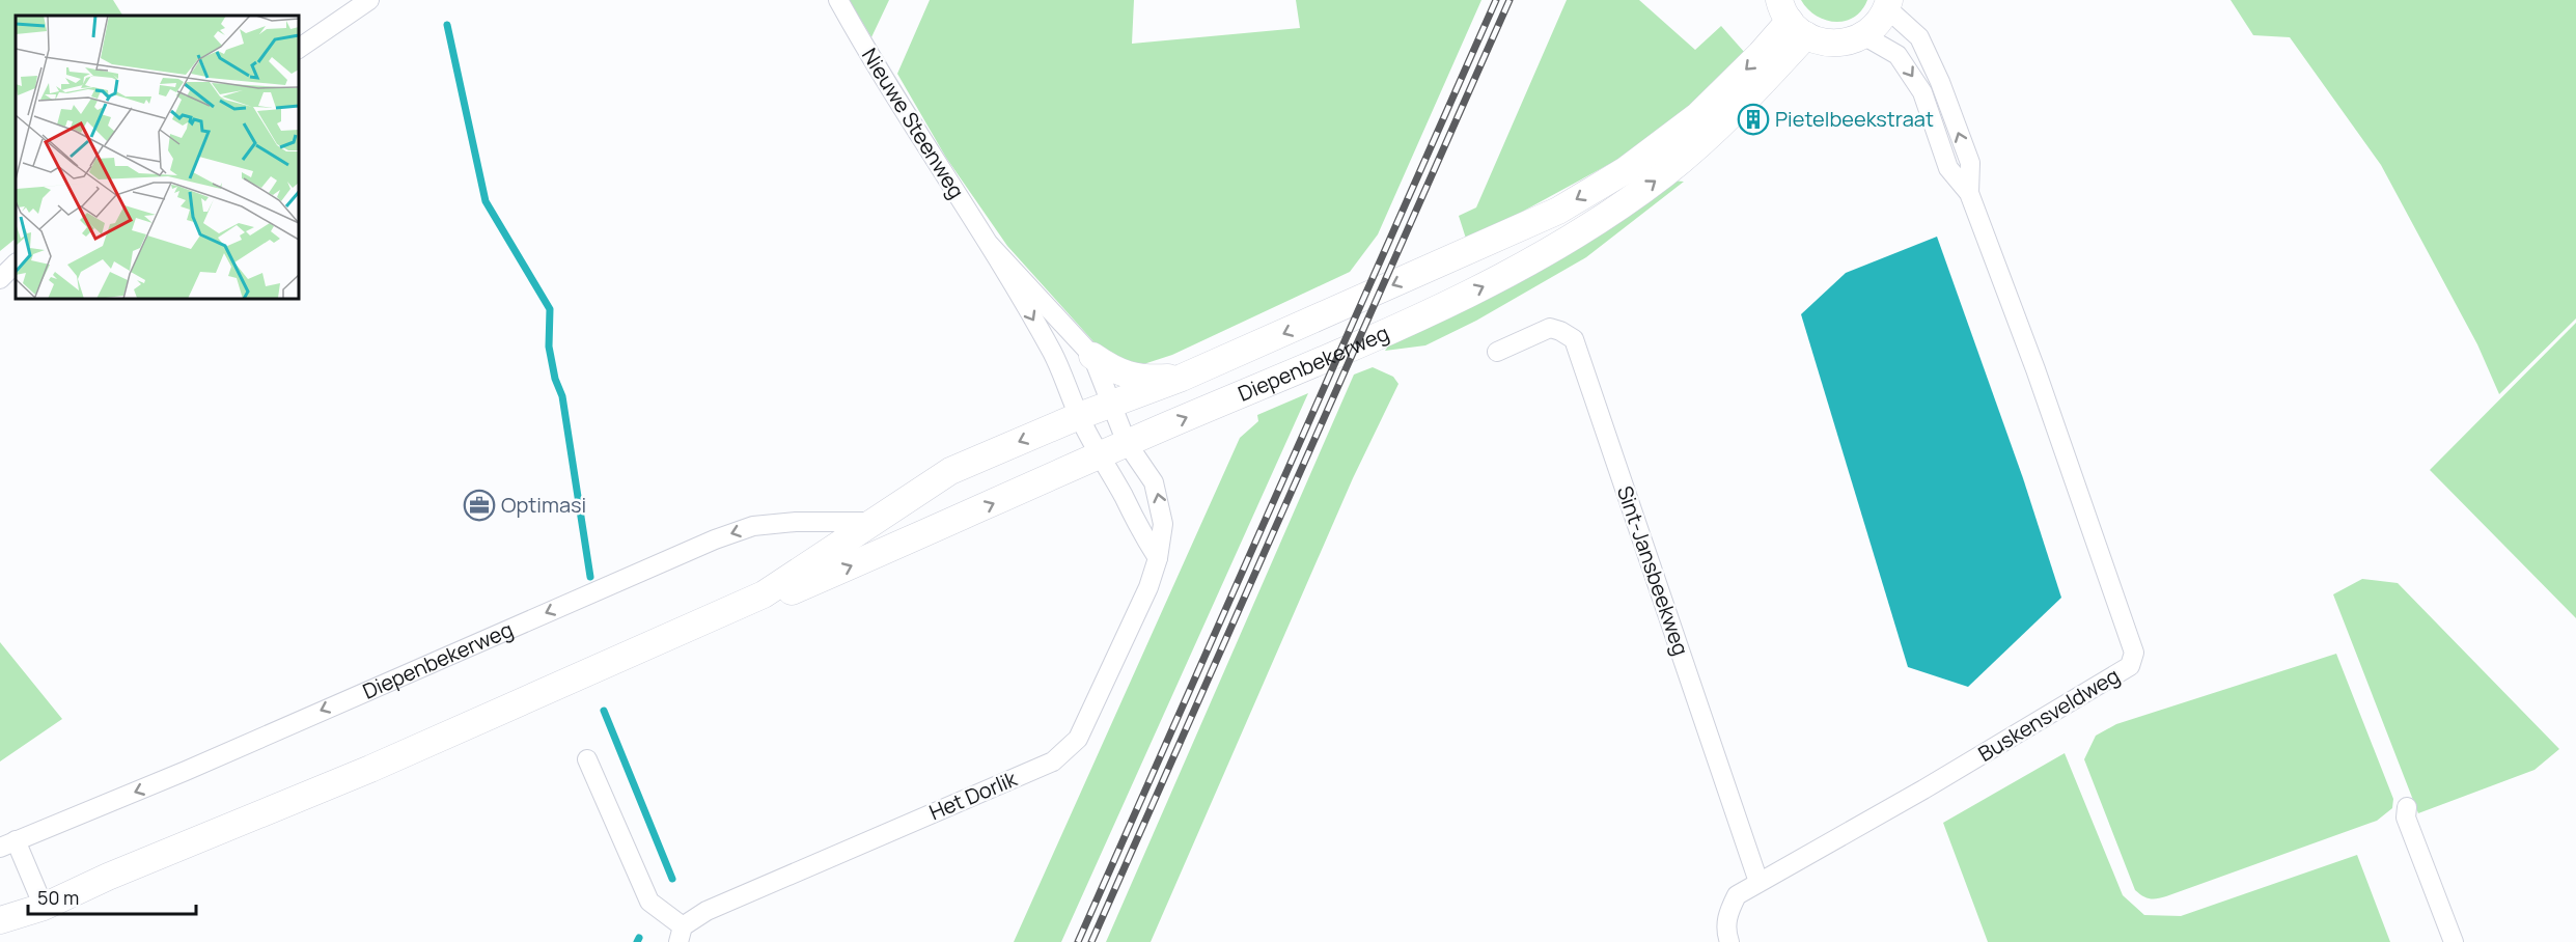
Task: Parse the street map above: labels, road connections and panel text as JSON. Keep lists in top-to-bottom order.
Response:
{
  "streets": {
    "main road": ["Diepenbekerweg"],
    "street": [
      "Nieuwe Steenweg",
      "Sint-Jansbeekweg",
      "Buskensveldweg",
      "Het Dorlik"
    ]
  },
  "crossings": [
    ["Nieuwe Steenweg", "Diepenbekerweg"],
    ["Nieuwe Steenweg", "Het Dorlik"],
    ["Diepenbekerweg", "Het Dorlik"],
    ["Sint-Jansbeekweg", "Buskensveldweg"]
  ],
  "places": {
    "building": ["Pietelbeekstraat"],
    "office": ["Optimasi"]
  },
  "scale_bar": "50 m"
}
